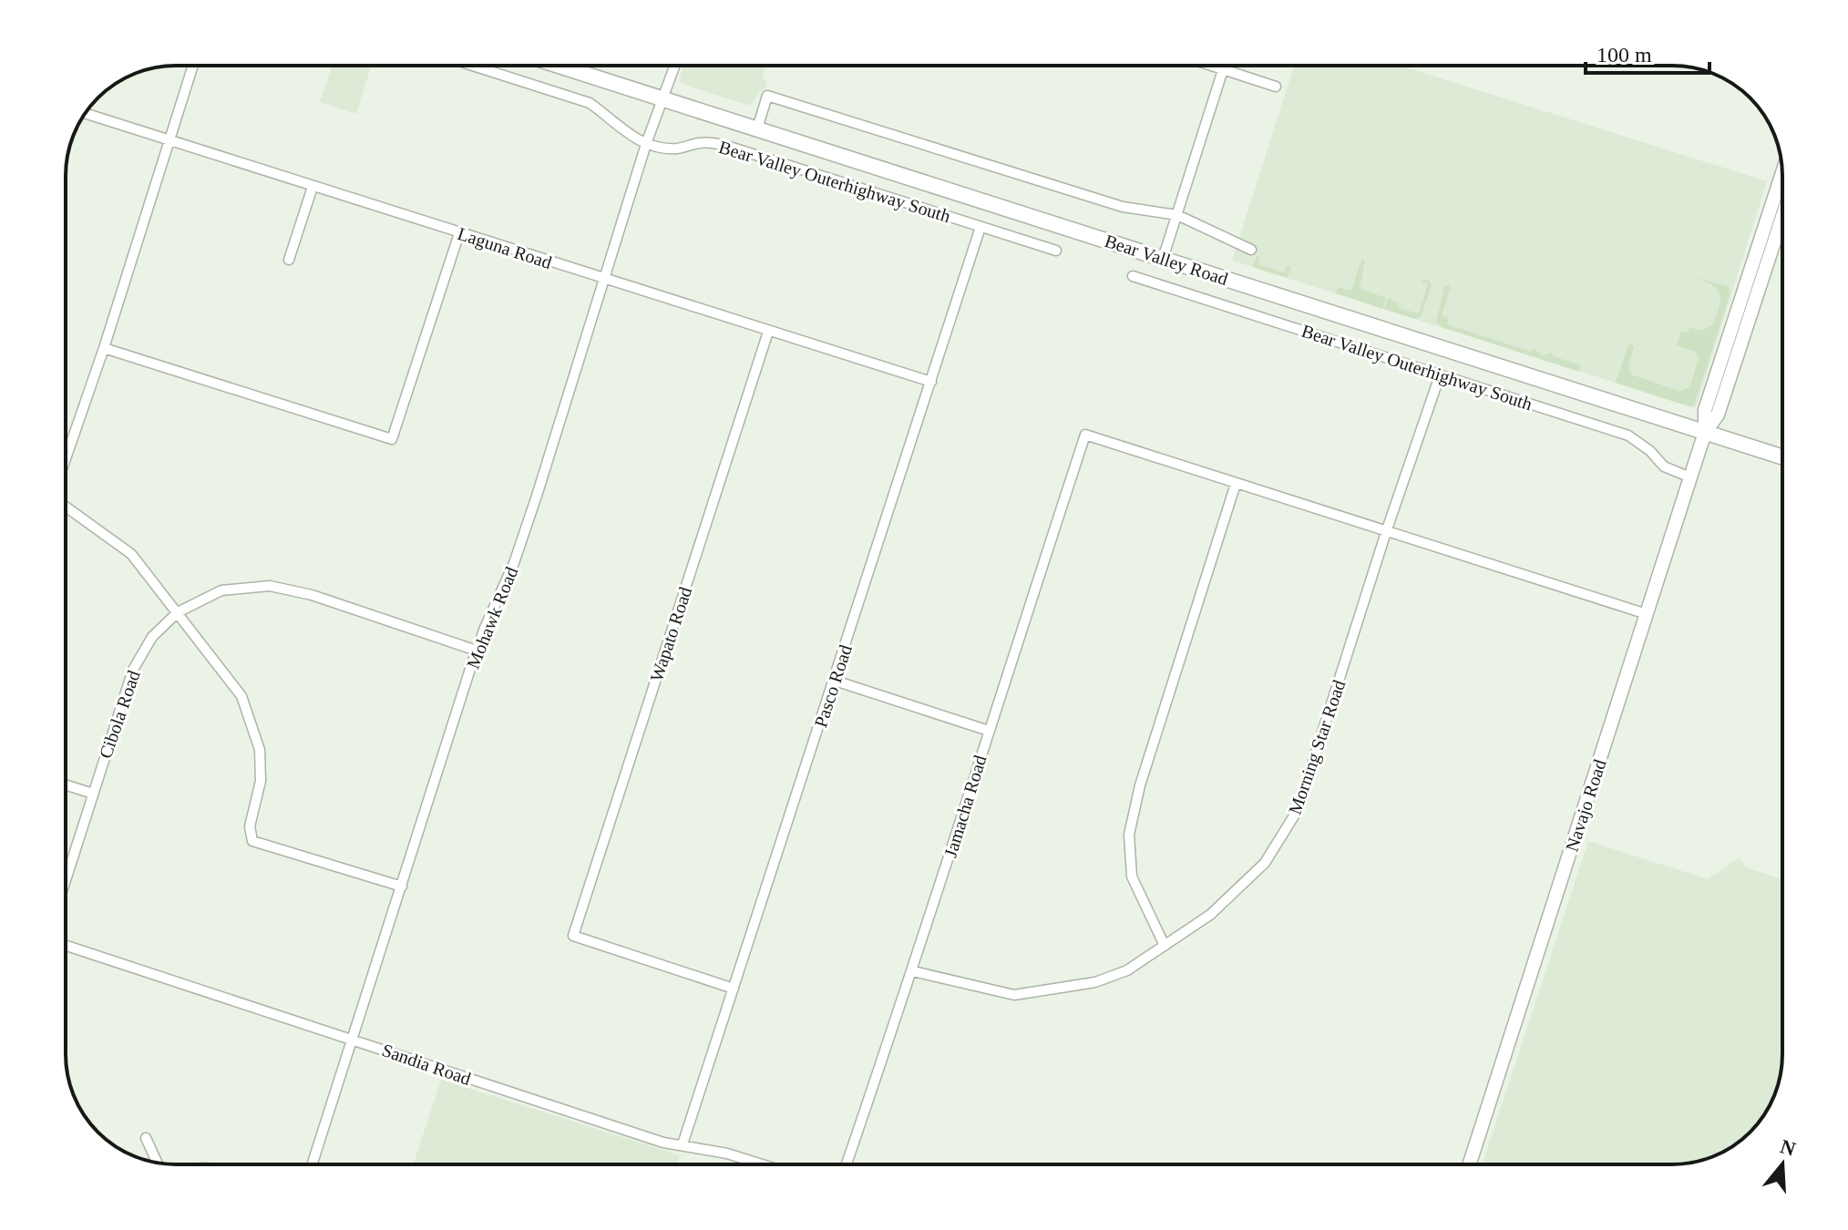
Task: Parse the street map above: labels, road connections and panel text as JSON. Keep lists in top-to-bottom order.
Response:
{
  "streets": {
    "main road": ["Bear Valley Road"],
    "street": [
      "Bear Valley Outerhighway South",
      "Laguna Road",
      "Mohawk Road",
      "Wapato Road",
      "Pasco Road",
      "Cibola Road",
      "Morning Star Road",
      "Navajo Road",
      "Jamacha Road",
      "Sandia Road"
    ]
  },
  "crossings": [
    ["Bear Valley Outerhighway South", "Mohawk Road"],
    ["Bear Valley Outerhighway South", "Pasco Road"],
    ["Bear Valley Outerhighway South", "Morning Star Road"],
    ["Bear Valley Outerhighway South", "Navajo Road"],
    ["Laguna Road", "Mohawk Road"],
    ["Laguna Road", "Wapato Road"],
    ["Laguna Road", "Pasco Road"],
    ["Bear Valley Road", "Mohawk Road"],
    ["Bear Valley Road", "Navajo Road"],
    ["Mohawk Road", "Cibola Road"],
    ["Mohawk Road", "Sandia Road"],
    ["Wapato Road", "Pasco Road"],
    ["Pasco Road", "Sandia Road"],
    ["Morning Star Road", "Jamacha Road"]
  ],
  "scale_bar": "100 m",
  "north": "top"
}
